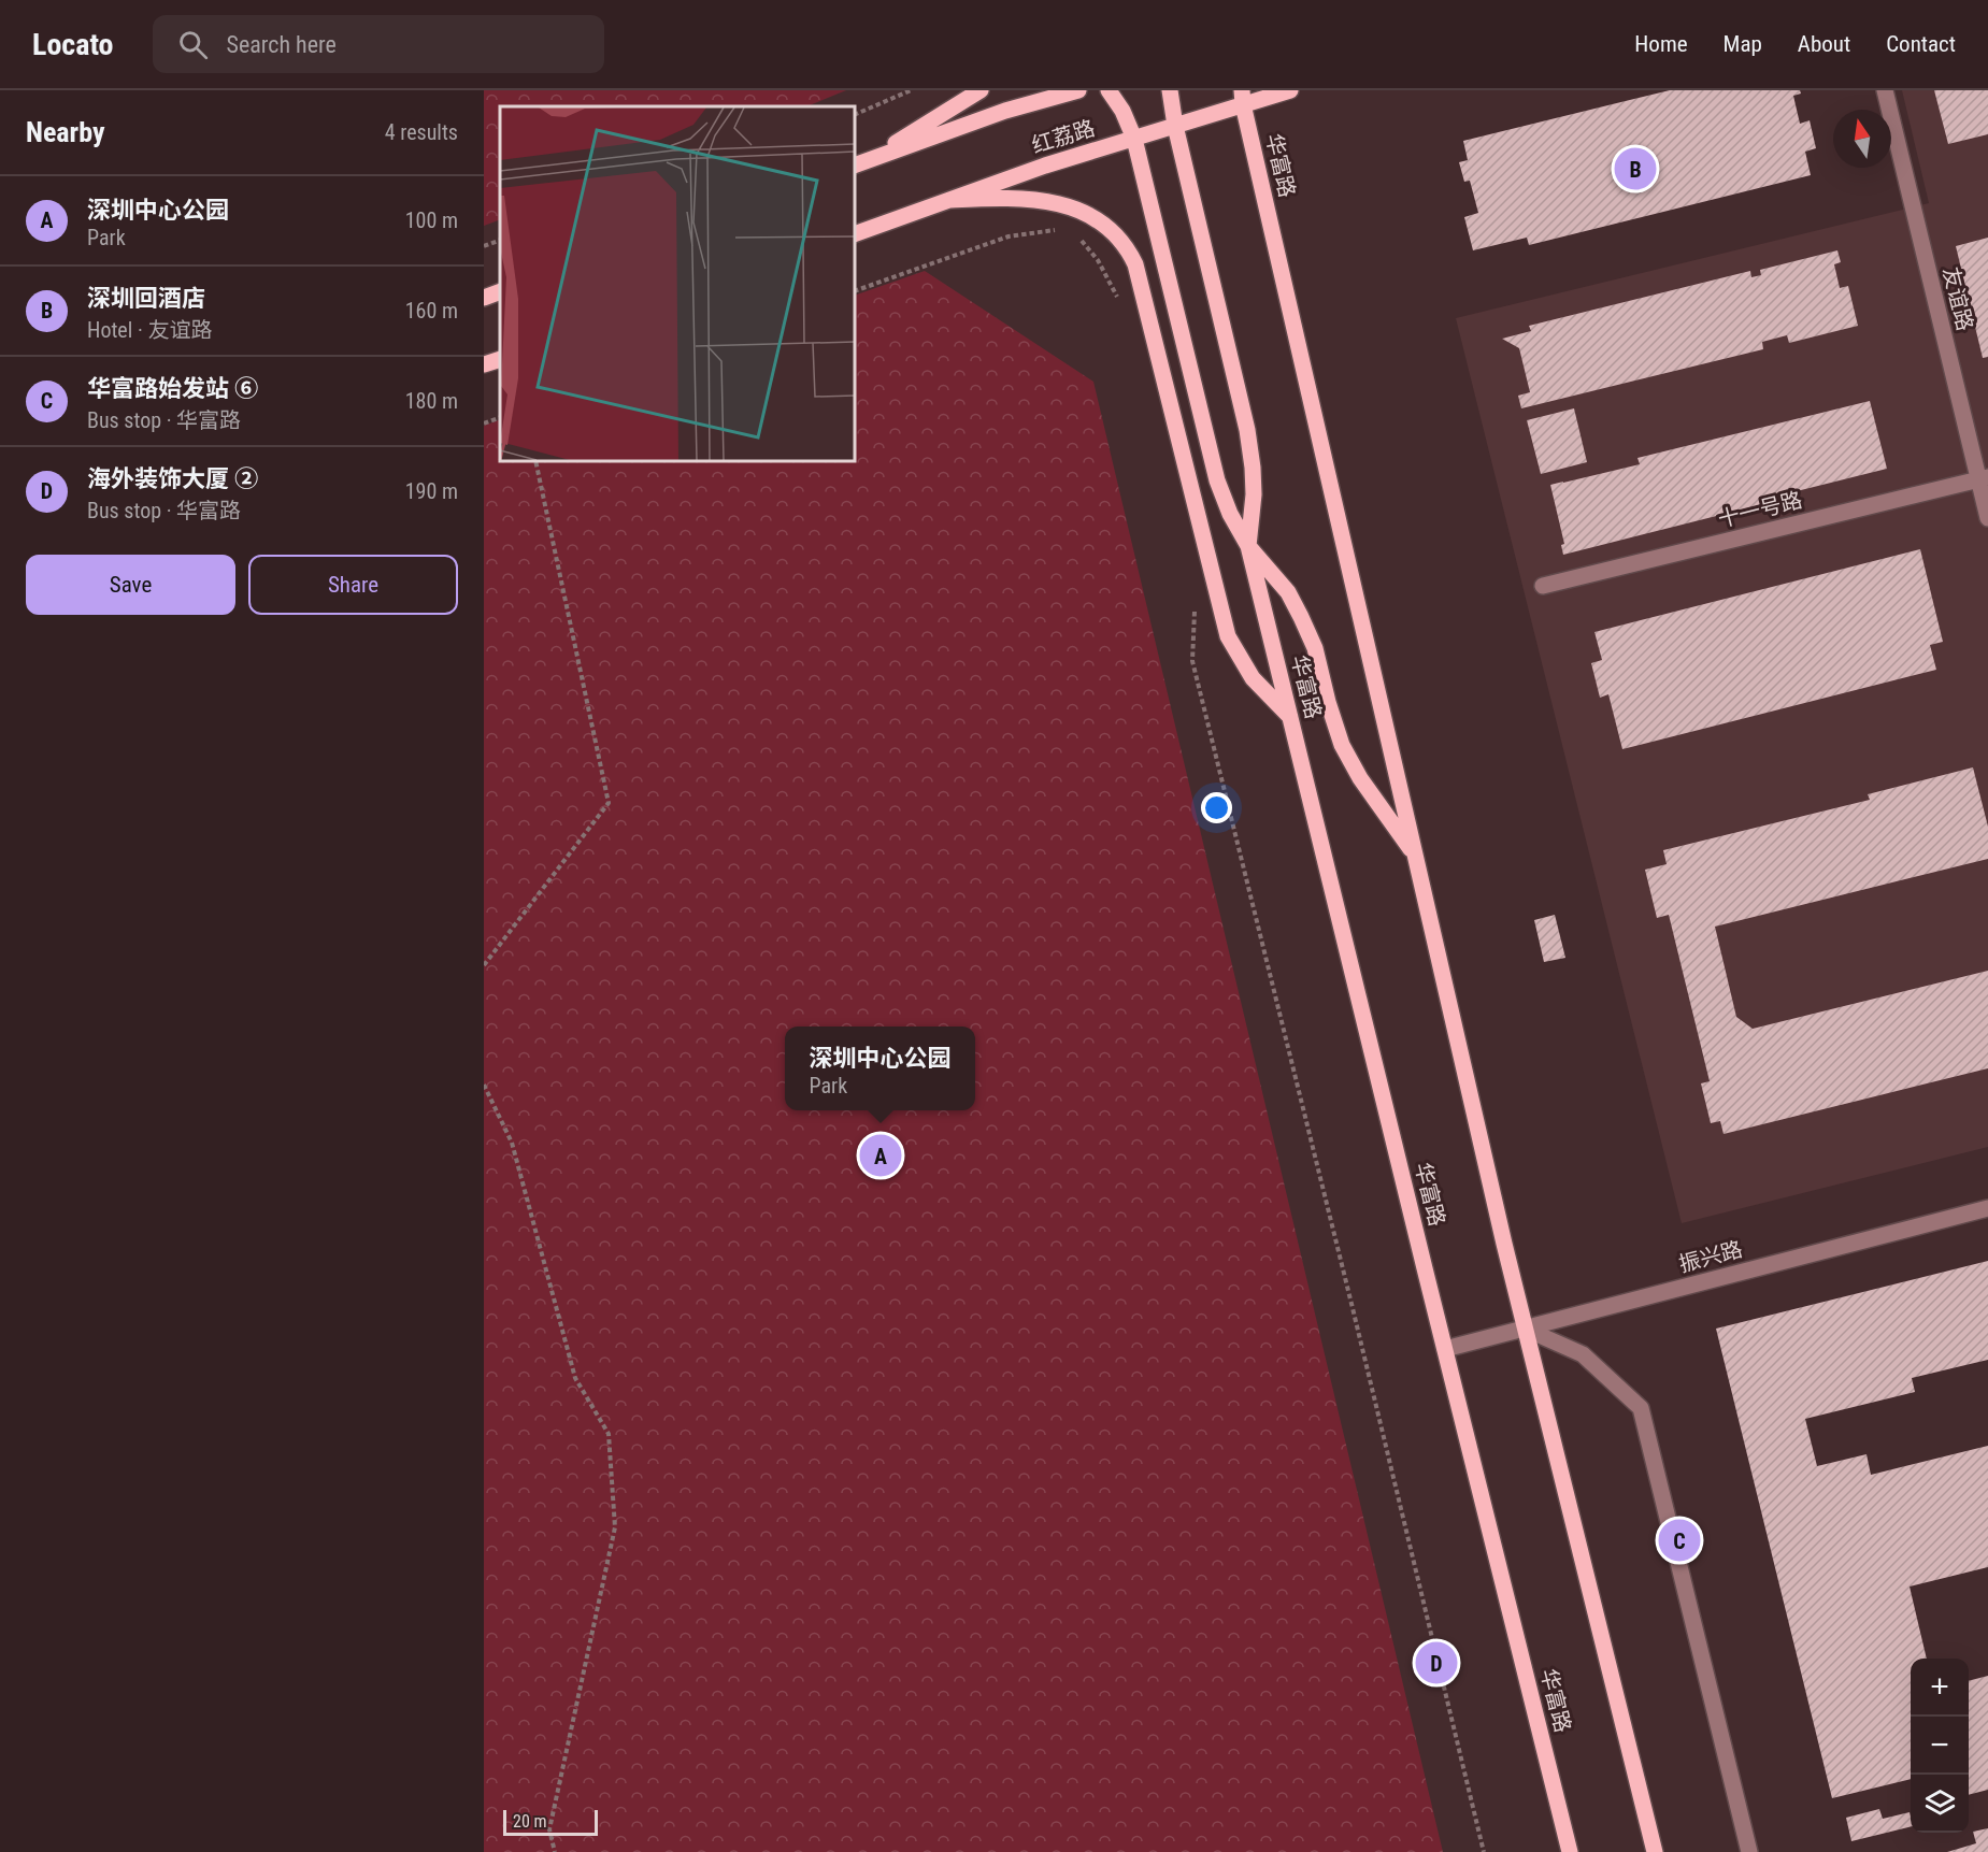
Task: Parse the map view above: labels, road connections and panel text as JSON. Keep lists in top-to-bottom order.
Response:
{
  "streets": {
    "main road": ["红荔路", "华富路"],
    "street": ["友谊路", "十一号路", "振兴路"]
  },
  "crossings": [
    ["红荔路", "华富路"],
    ["华富路", "振兴路"],
    ["友谊路", "十一号路"]
  ],
  "scale_bar": "20 m",
  "north": "top",
  "page": {
    "header": "Locato",
    "search": "Search here",
    "nav": [
      "Home",
      "Map",
      "About",
      "Contact"
    ],
    "heading": ["Nearby", "4 results"],
    "pins": [
      "B",
      "A",
      "C",
      "D"
    ],
    "list": [
      {
        "mark": "A",
        "name": "深圳中心公园",
        "note": "Park",
        "value": "100 m"
      },
      {
        "mark": "B",
        "name": "深圳回酒店",
        "note": "Hotel · 友谊路",
        "value": "160 m"
      },
      {
        "mark": "C",
        "name": "华富路始发站 ⑥",
        "note": "Bus stop · 华富路",
        "value": "180 m"
      },
      {
        "mark": "D",
        "name": "海外装饰大厦 ②",
        "note": "Bus stop · 华富路",
        "value": "190 m"
      }
    ],
    "buttons": ["Save", "Share"],
    "popup": ["深圳中心公园", "Park"],
    "map_buttons": ["+", "−"],
    "scale": "20 m"
  }
}
